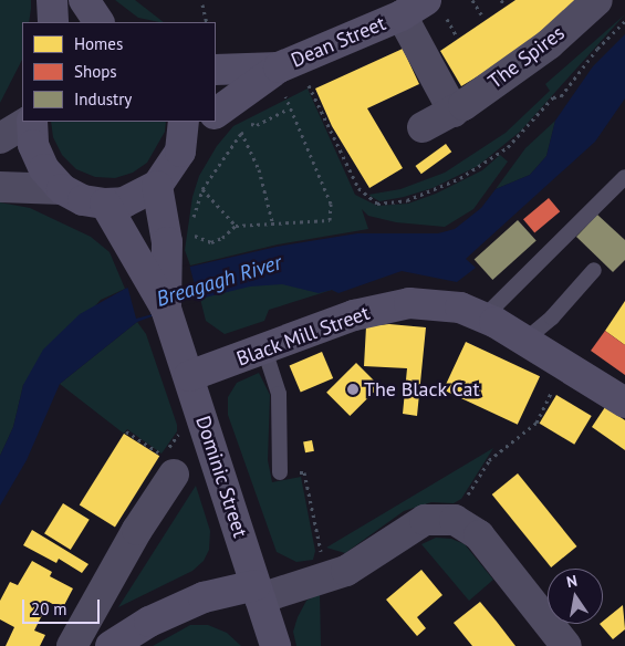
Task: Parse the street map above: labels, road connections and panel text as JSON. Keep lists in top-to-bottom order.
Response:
{
  "streets": {
    "main road": ["Dean Street", "Black Mill Street", "Dominic Street"],
    "street": ["The Spires"]
  },
  "crossings": [
    ["Black Mill Street", "Dominic Street"]
  ],
  "water": ["Breagagh River"],
  "places": ["The Black Cat"],
  "legend": ["Homes", "Shops", "Industry"],
  "scale_bar": "20 m",
  "north": "top"
}
